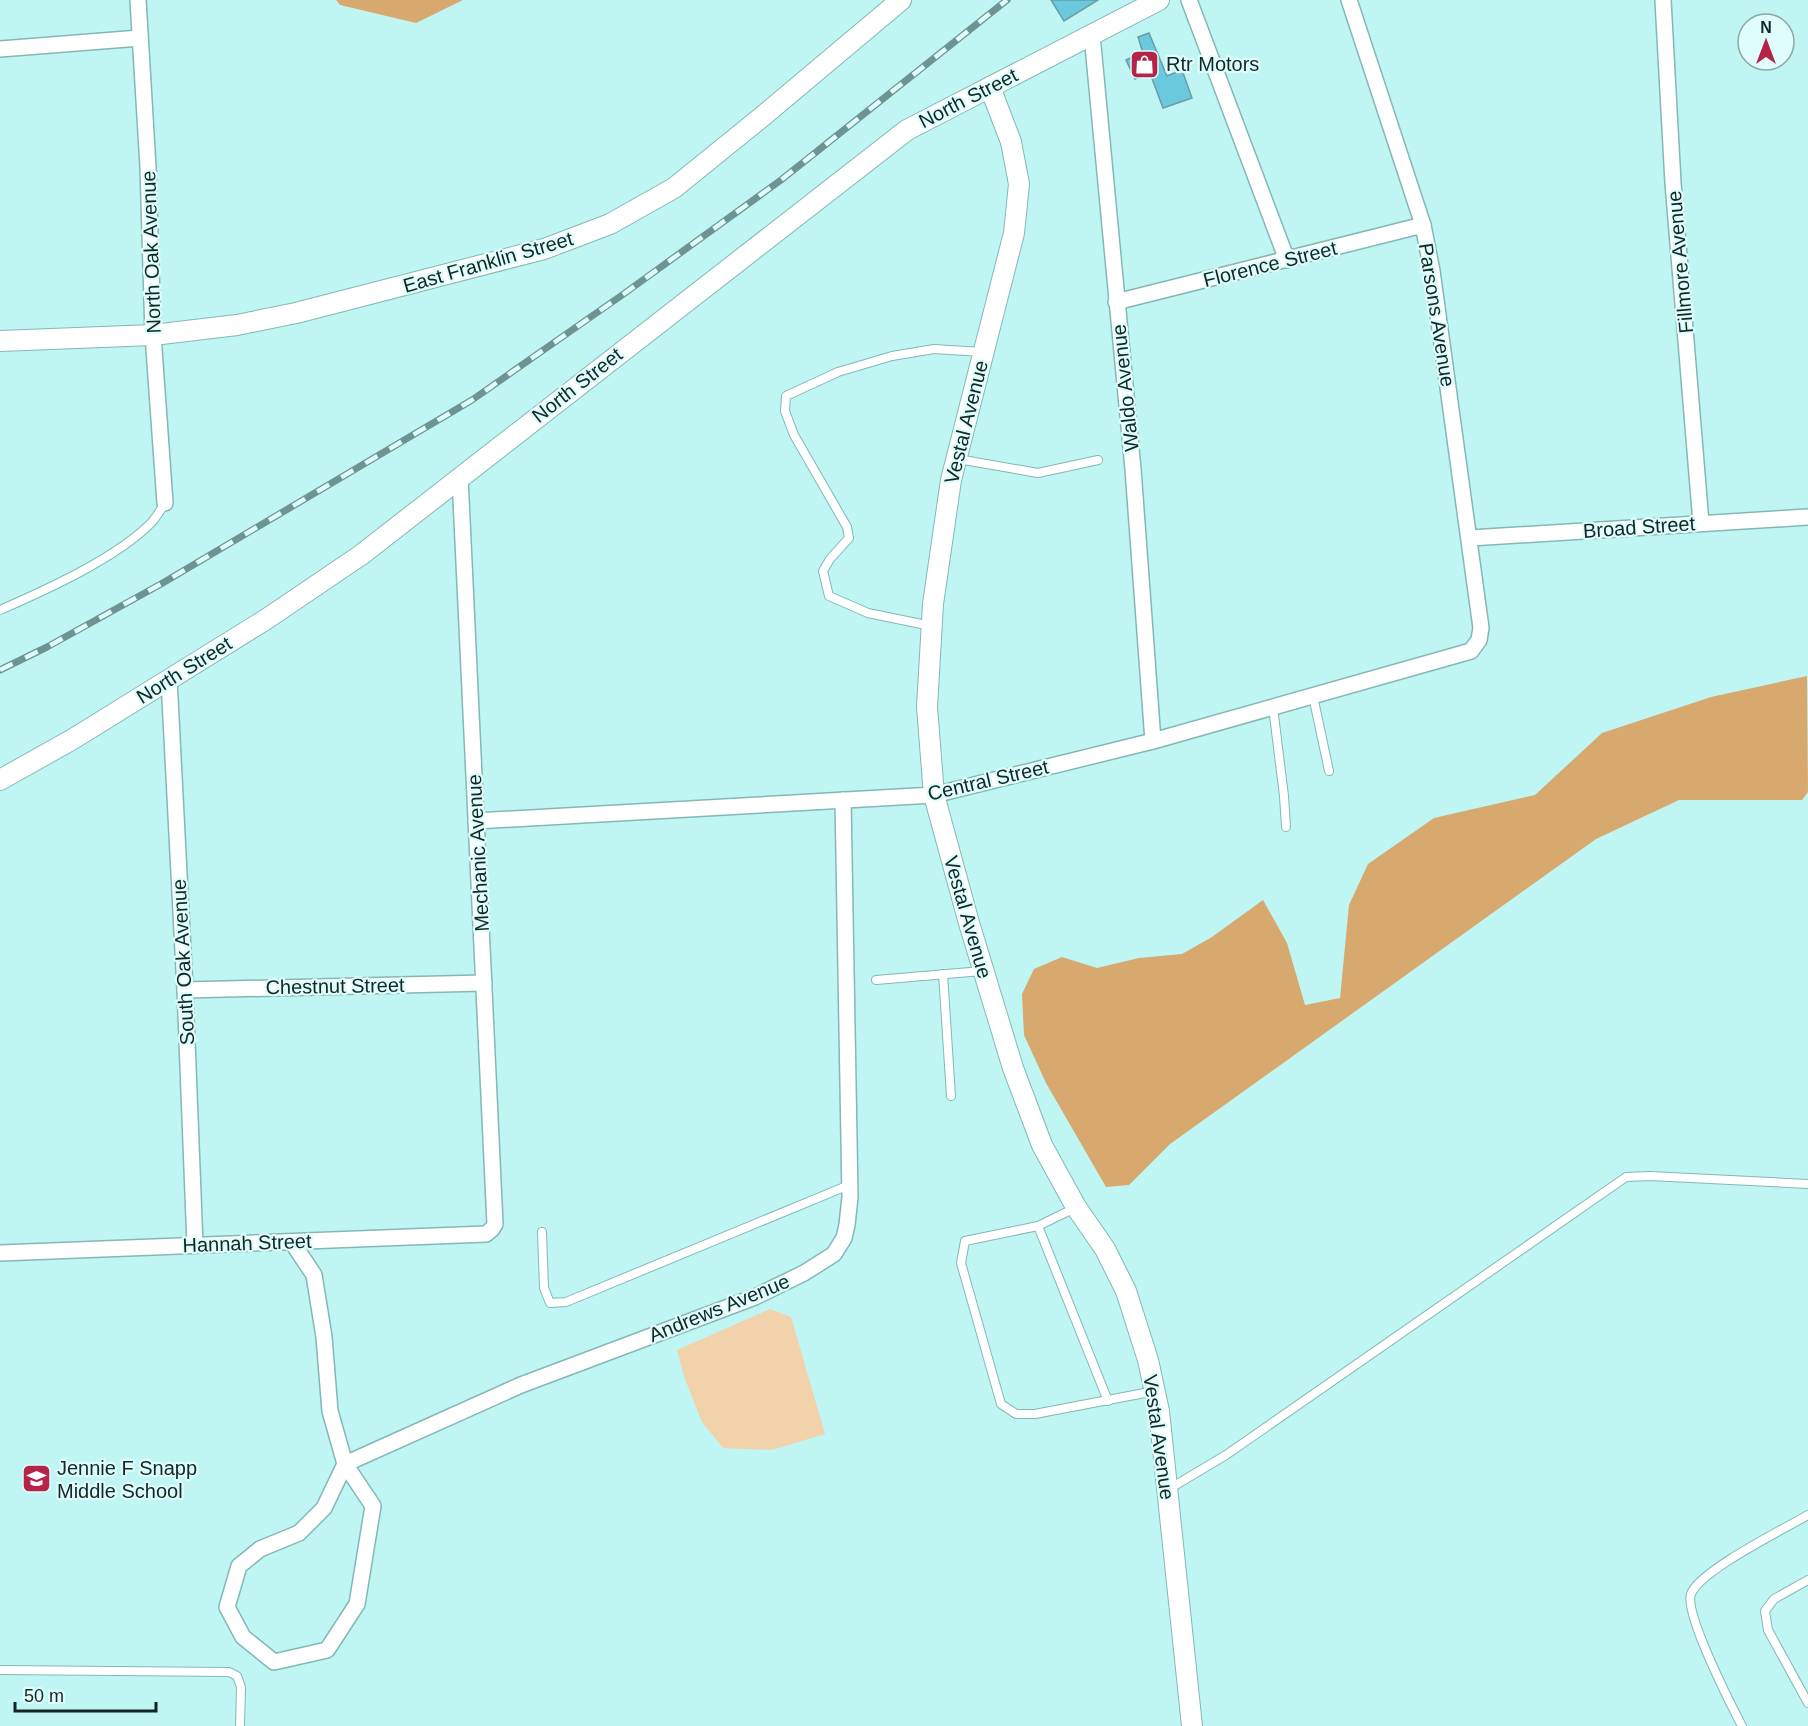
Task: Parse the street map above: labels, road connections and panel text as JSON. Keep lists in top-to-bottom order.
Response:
{
  "streets": {
    "street": [
      "North Street",
      "North Oak Avenue",
      "East Franklin Street",
      "Fillmore Avenue",
      "Florence Street",
      "Parsons Avenue",
      "Waldo Avenue",
      "Vestal Avenue",
      "Broad Street",
      "Central Street",
      "Mechanic Avenue",
      "South Oak Avenue",
      "Chestnut Street",
      "Hannah Street",
      "Andrews Avenue"
    ]
  },
  "crossings": [
    ["North Street", "Waldo Avenue"],
    ["North Street", "Vestal Avenue"],
    ["North Street", "Mechanic Avenue"],
    ["North Street", "South Oak Avenue"],
    ["North Oak Avenue", "East Franklin Street"],
    ["Fillmore Avenue", "Broad Street"],
    ["Florence Street", "Parsons Avenue"],
    ["Florence Street", "Waldo Avenue"],
    ["Parsons Avenue", "Broad Street"],
    ["Parsons Avenue", "Central Street"],
    ["Waldo Avenue", "Central Street"],
    ["Vestal Avenue", "Central Street"],
    ["Central Street", "Mechanic Avenue"],
    ["Central Street", "Andrews Avenue"],
    ["Mechanic Avenue", "Chestnut Street"],
    ["Mechanic Avenue", "Hannah Street"],
    ["South Oak Avenue", "Chestnut Street"],
    ["South Oak Avenue", "Hannah Street"]
  ],
  "places": {
    "shop": ["Rtr Motors"],
    "school or university": ["Jennie F Snapp Middle School"]
  },
  "scale_bar": "50 m",
  "north": "top"
}
